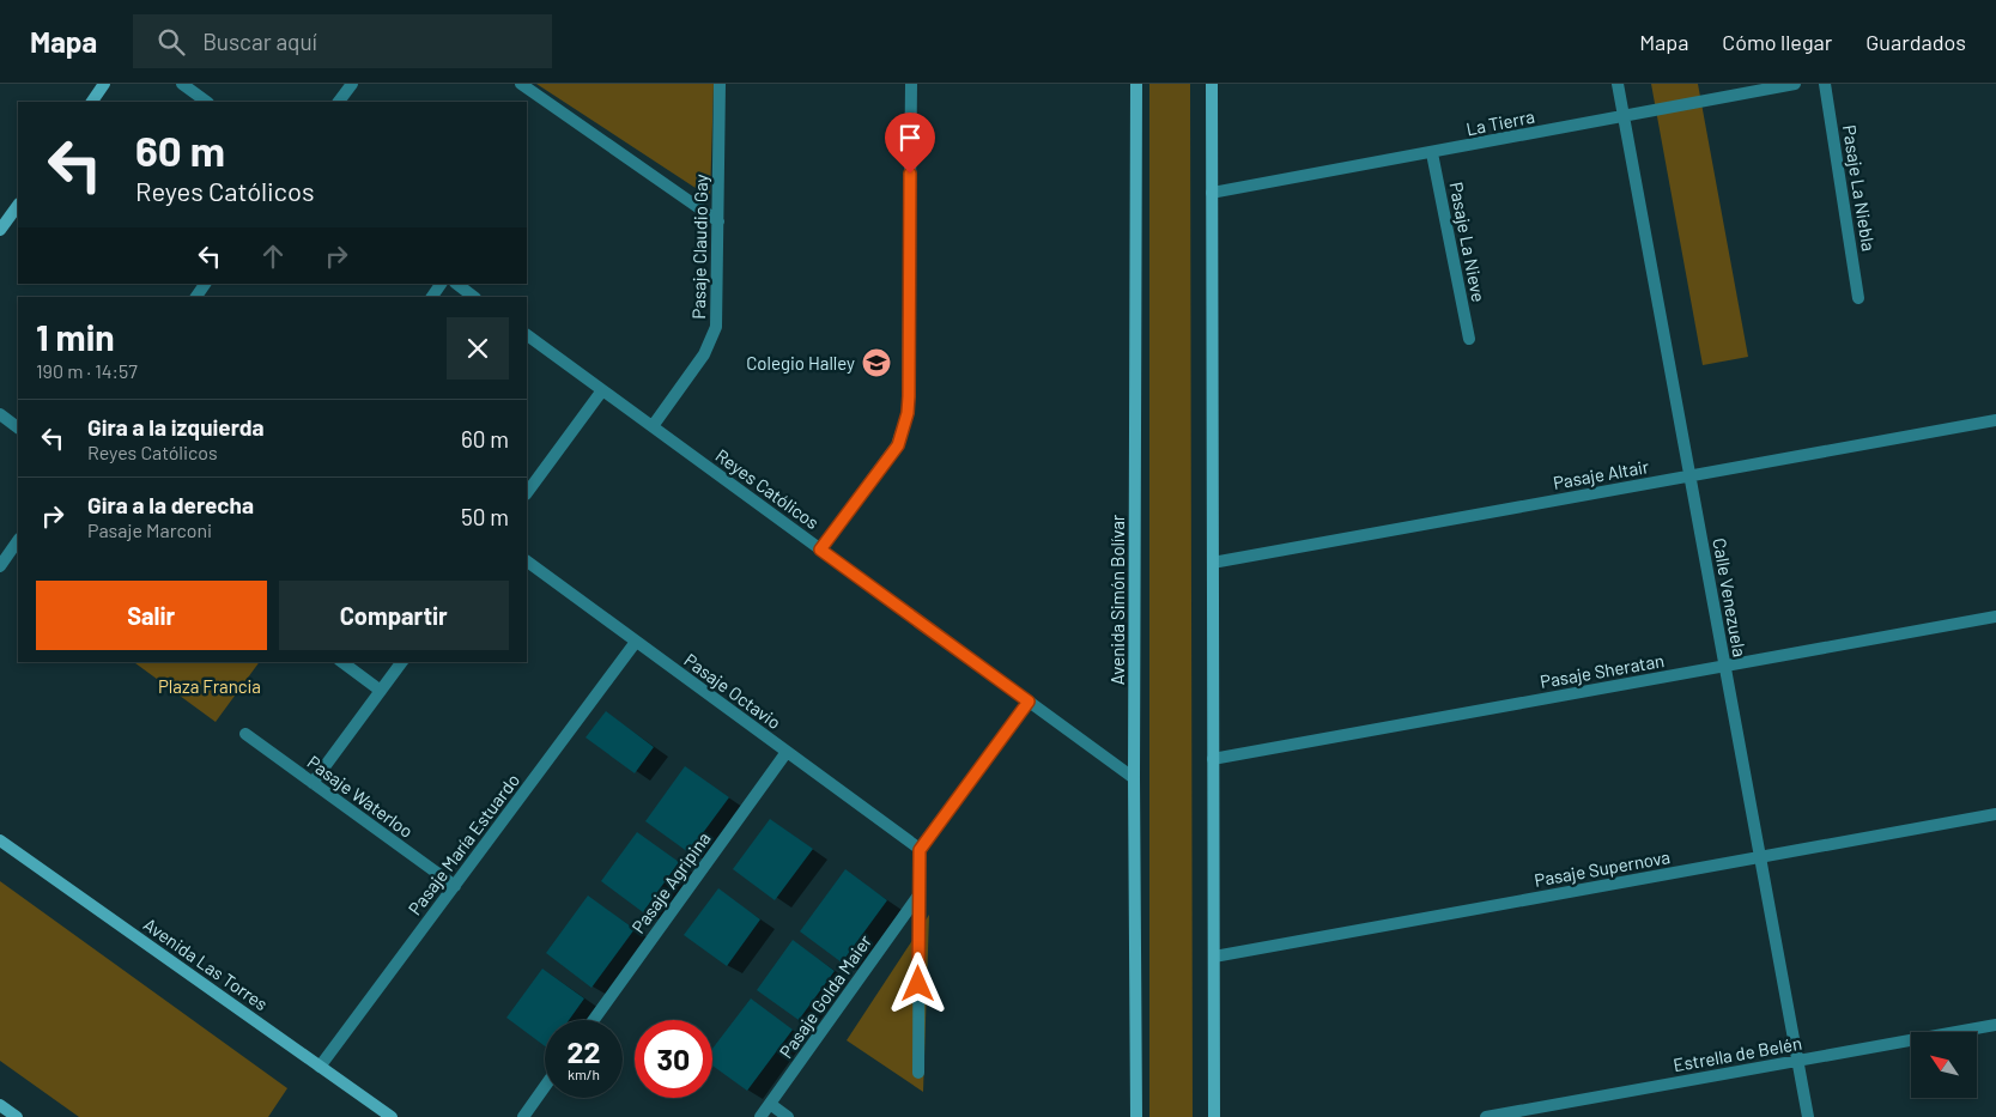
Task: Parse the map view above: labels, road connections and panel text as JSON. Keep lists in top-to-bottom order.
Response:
{
  "streets": {
    "main road": ["Avenida Simón Bolívar", "Avenida Las Torres"],
    "street": [
      "La Tierra",
      "Pasaje La Niebla",
      "Pasaje La Nieve",
      "Pasaje Claudio Gay",
      "Pasaje Altair",
      "Reyes Católicos",
      "Calle Venezuela",
      "Pasaje Sheratan",
      "Pasaje Octavio",
      "Pasaje Waterloo",
      "Pasaje María Estuardo",
      "Pasaje Supernova",
      "Pasaje Agripina",
      "Pasaje Golda Maier",
      "Estrella de Belén"
    ]
  },
  "crossings": [
    ["La Tierra", "Pasaje La Nieve"],
    ["La Tierra", "Calle Venezuela"],
    ["Pasaje Claudio Gay", "Reyes Católicos"],
    ["Pasaje Altair", "Calle Venezuela"],
    ["Reyes Católicos", "Avenida Simón Bolívar"],
    ["Calle Venezuela", "Pasaje Sheratan"],
    ["Calle Venezuela", "Pasaje Supernova"],
    ["Calle Venezuela", "Estrella de Belén"],
    ["Pasaje Octavio", "Pasaje María Estuardo"],
    ["Pasaje Octavio", "Pasaje Agripina"],
    ["Pasaje Waterloo", "Pasaje María Estuardo"],
    ["Pasaje María Estuardo", "Avenida Las Torres"]
  ],
  "parks": ["Plaza Francia"],
  "places": {
    "school or university": ["Colegio Halley"]
  },
  "north": "top left",
  "page": {
    "header": "Mapa",
    "search": "Buscar aquí",
    "nav": ["Mapa", "Cómo llegar", "Guardados"],
    "turn": ["60 m", "Reyes Católicos"],
    "heading": ["1 min", "190 m · 14:57"],
    "list": [
      {
        "name": "Gira a la izquierda",
        "note": "Reyes Católicos",
        "value": "60 m"
      },
      {
        "name": "Gira a la derecha",
        "note": "Pasaje Marconi",
        "value": "50 m"
      }
    ],
    "buttons": ["Salir", "Compartir"],
    "speed": "22 km/h",
    "limit": "30"
  }
}
